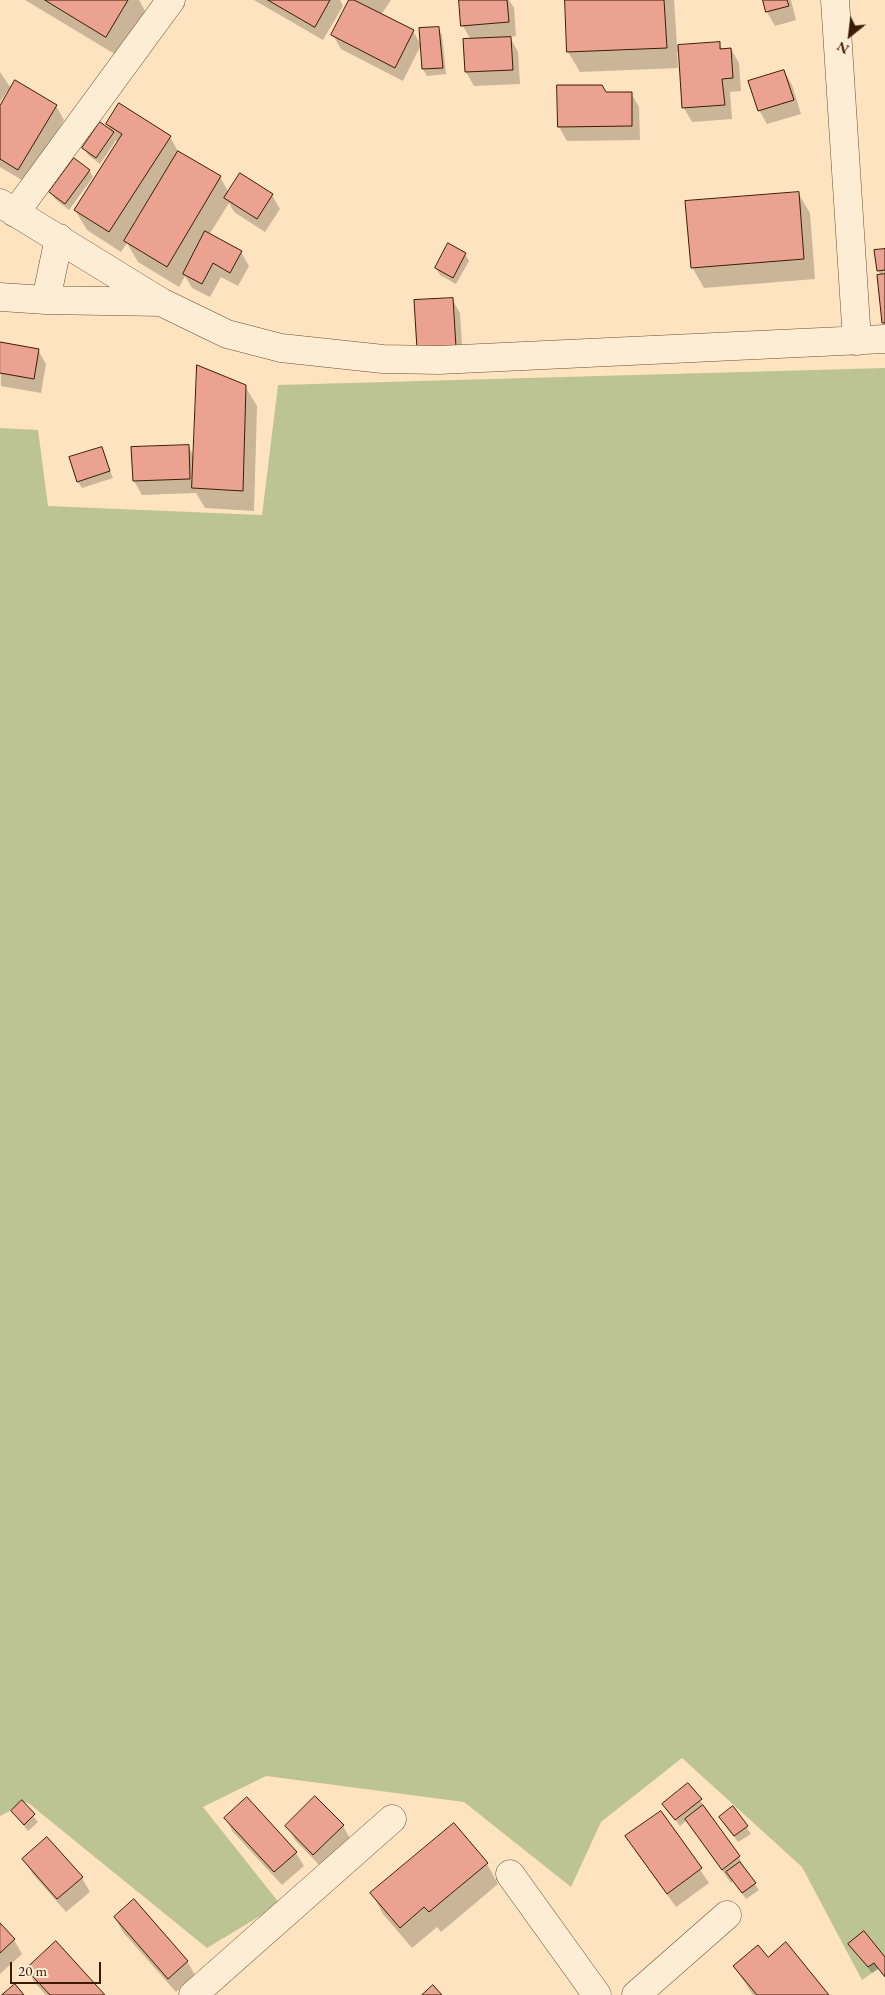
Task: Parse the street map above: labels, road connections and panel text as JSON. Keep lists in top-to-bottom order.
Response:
{
  "scale_bar": "20 m",
  "north": "bottom left"
}
